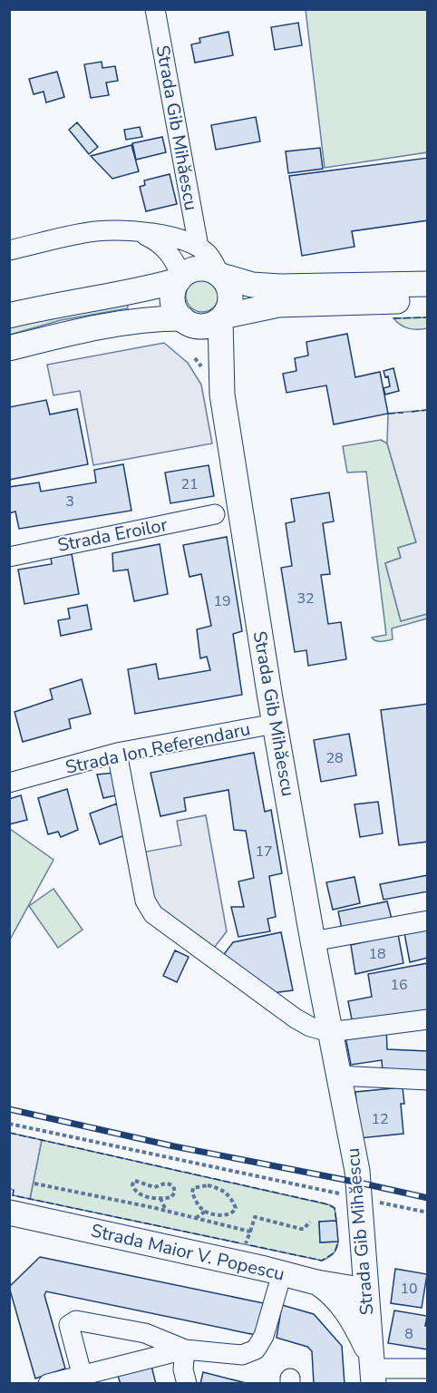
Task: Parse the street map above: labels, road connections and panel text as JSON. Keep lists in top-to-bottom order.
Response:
{
  "streets": {
    "main road": ["Strada Gib Mihăescu", "Strada Maior V. Popescu"],
    "street": ["Strada Eroilor", "Strada Ion Referendaru"]
  },
  "crossings": [
    ["Strada Gib Mihăescu", "Strada Ion Referendaru"],
    ["Strada Gib Mihăescu", "Strada Maior V. Popescu"]
  ],
  "house_numbers": [
    "21",
    "3",
    "32",
    "19",
    "28",
    "17",
    "18",
    "16",
    "12",
    "10",
    "8"
  ]
}
